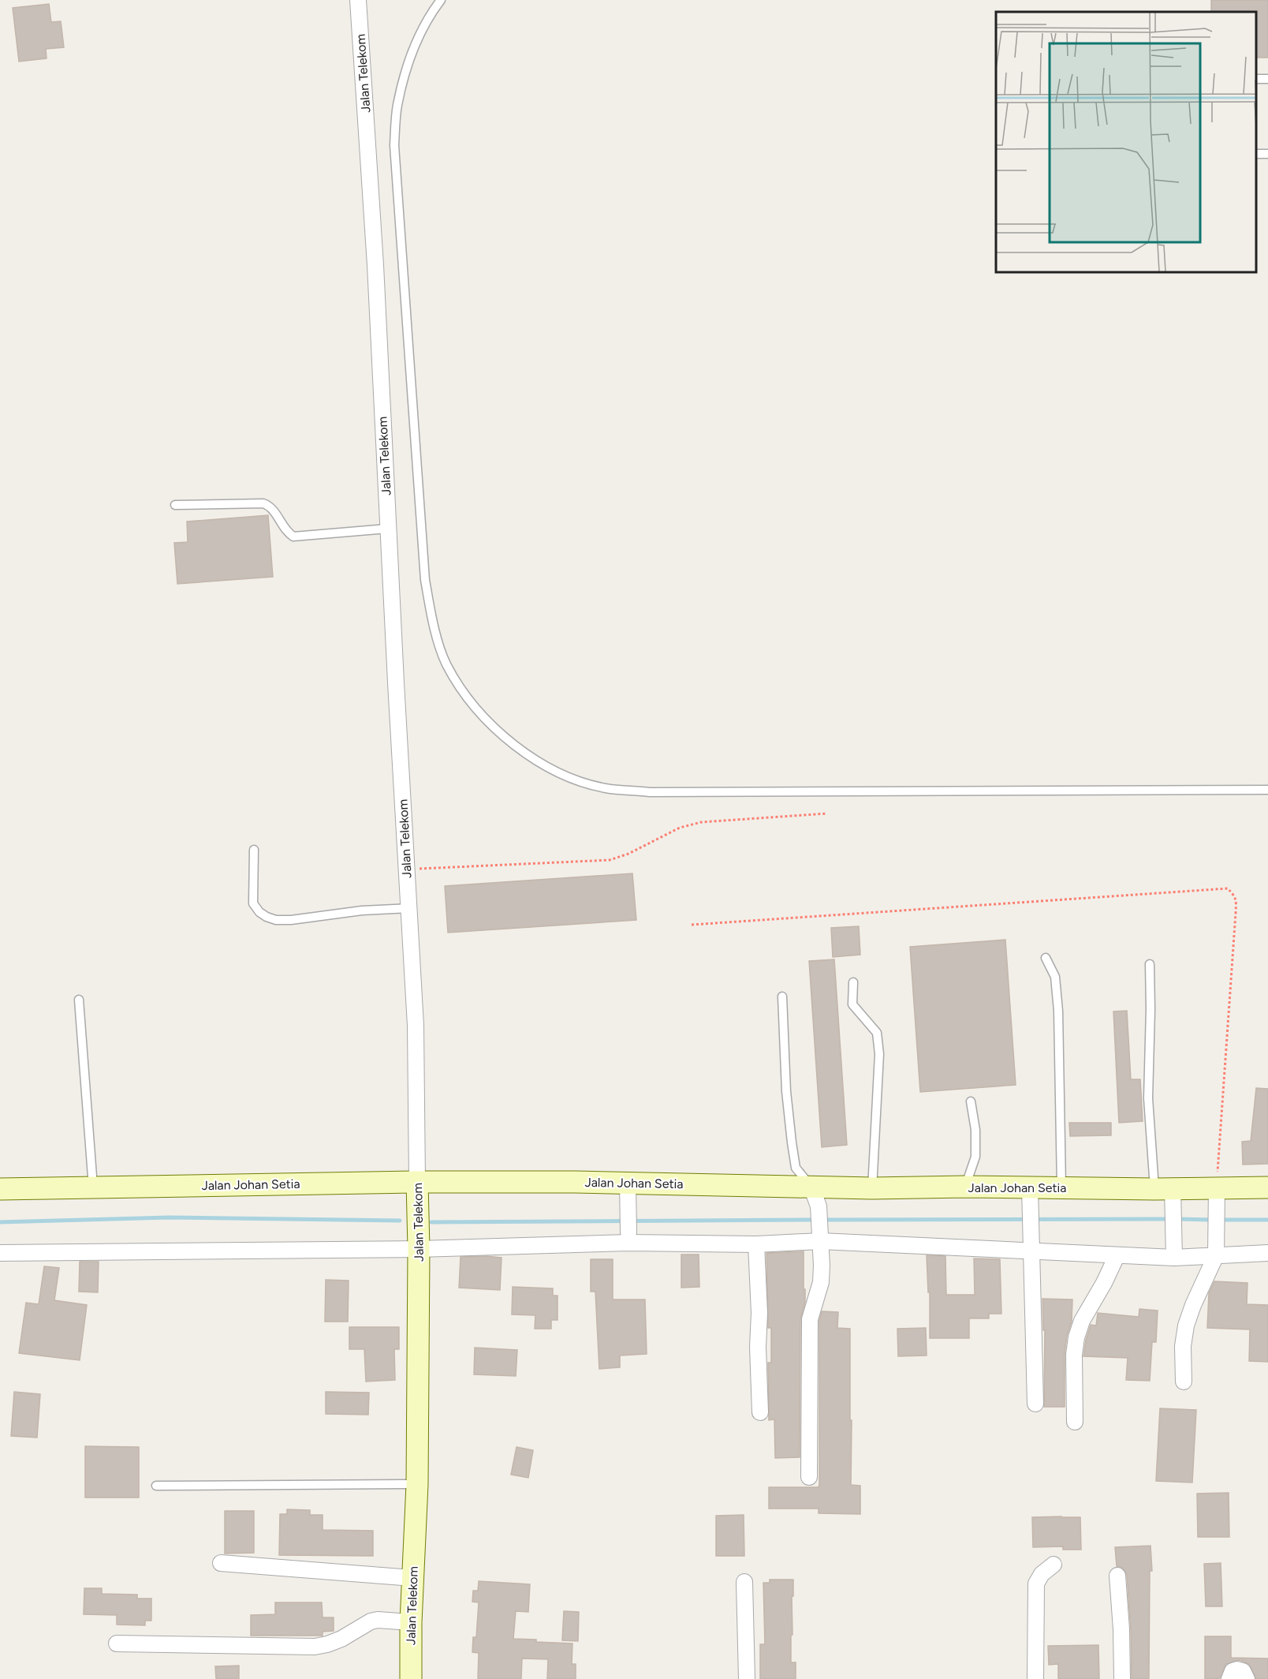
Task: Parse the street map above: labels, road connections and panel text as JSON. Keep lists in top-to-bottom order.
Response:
{
  "streets": {
    "main road": ["Jalan Telekom", "Jalan Johan Setia"]
  },
  "crossings": [
    ["Jalan Telekom", "Jalan Johan Setia"]
  ]
}
